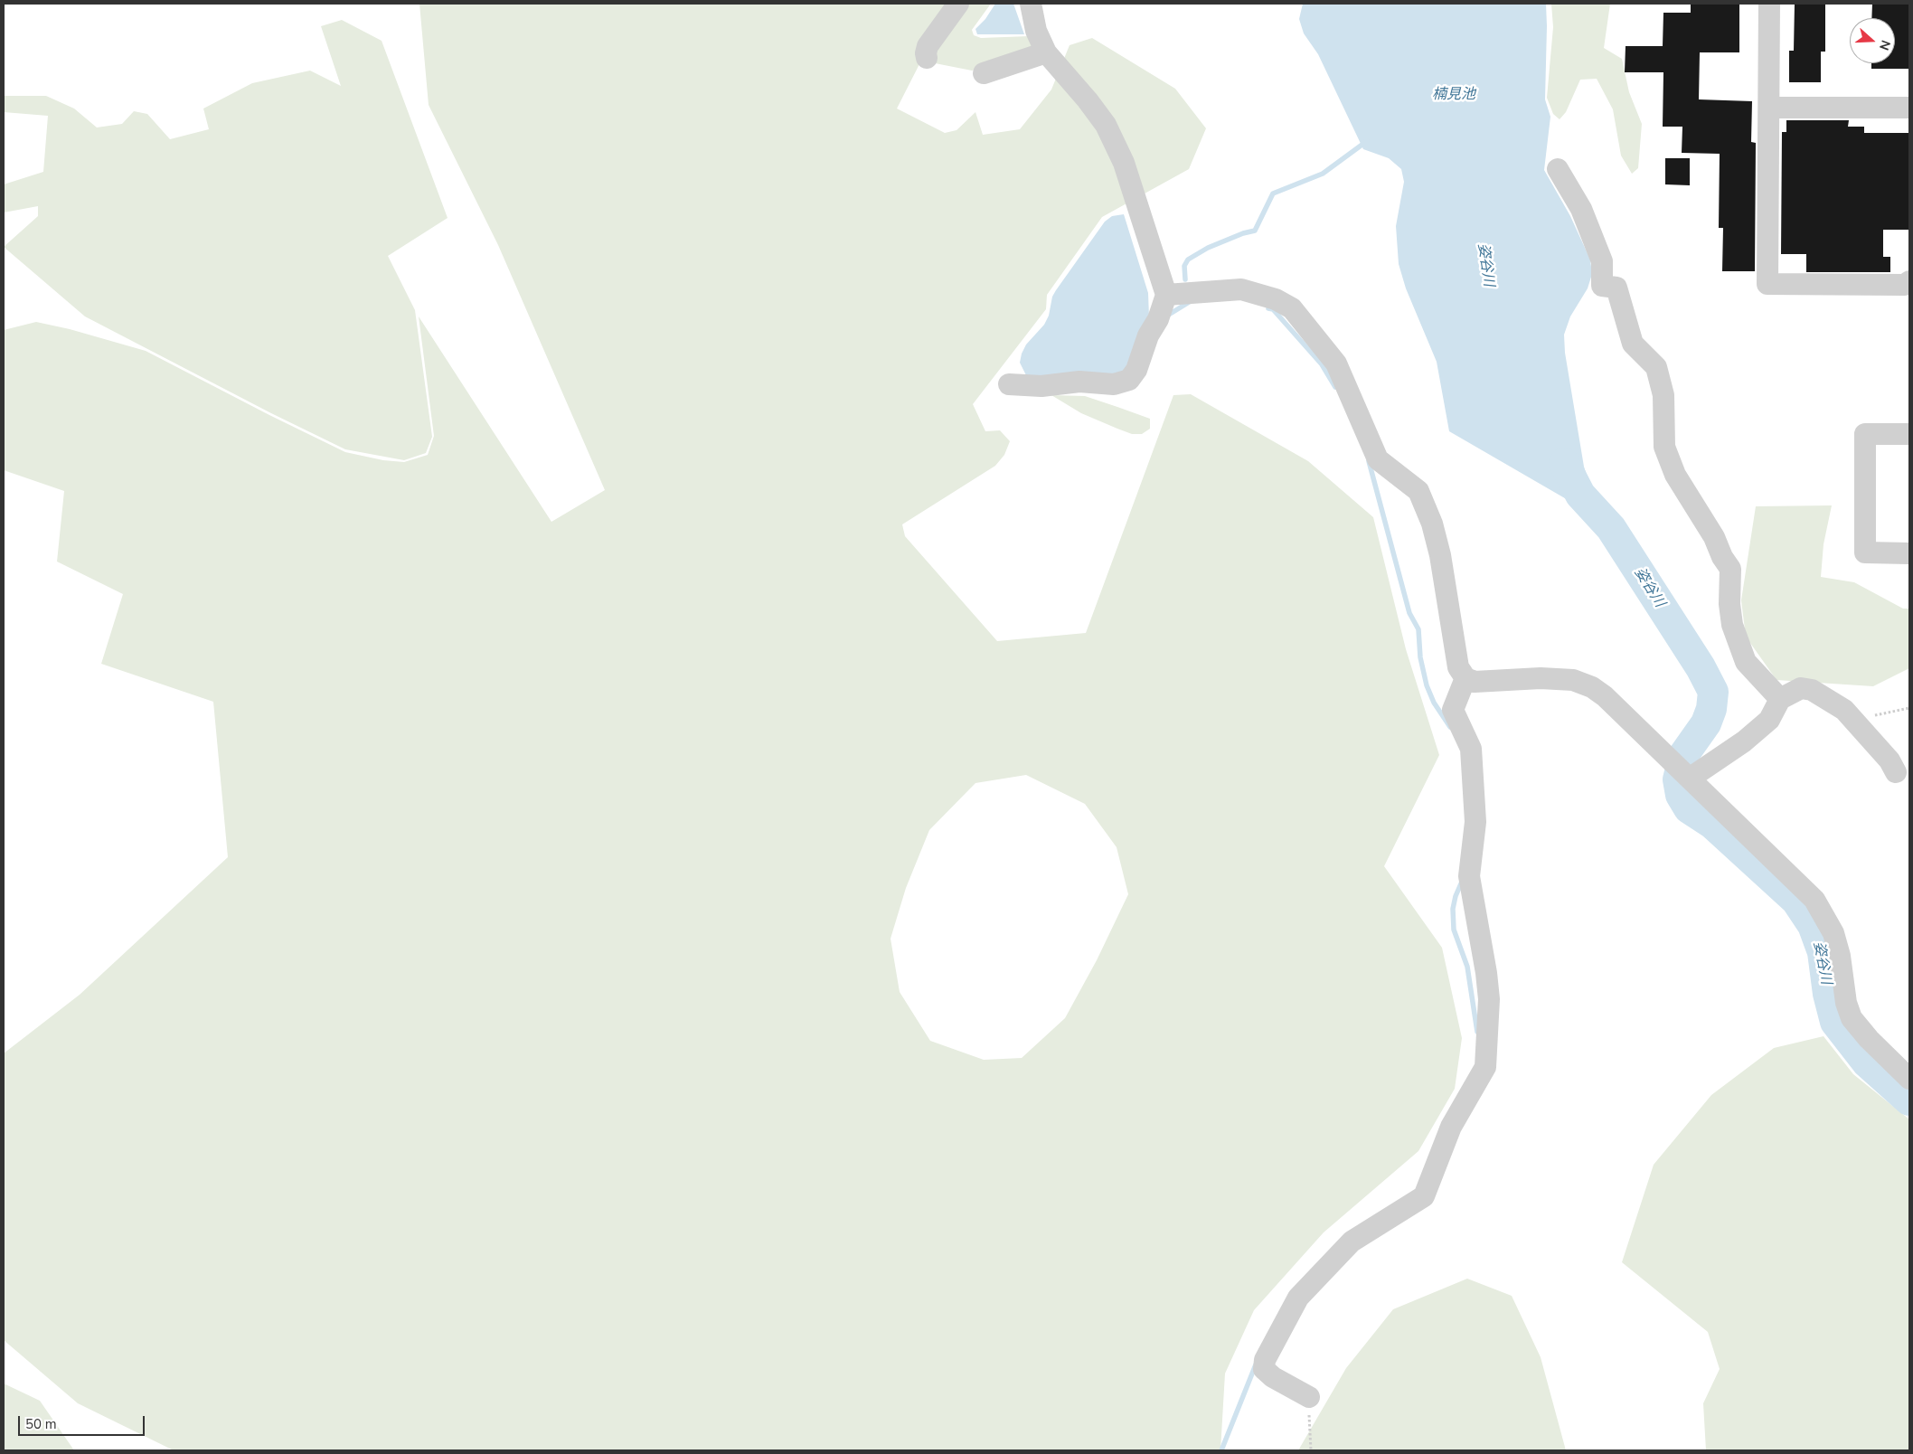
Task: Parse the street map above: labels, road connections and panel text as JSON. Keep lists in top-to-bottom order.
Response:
{
  "water": ["楠見池", "姿谷川"],
  "scale_bar": "50 m",
  "north": "right"
}
